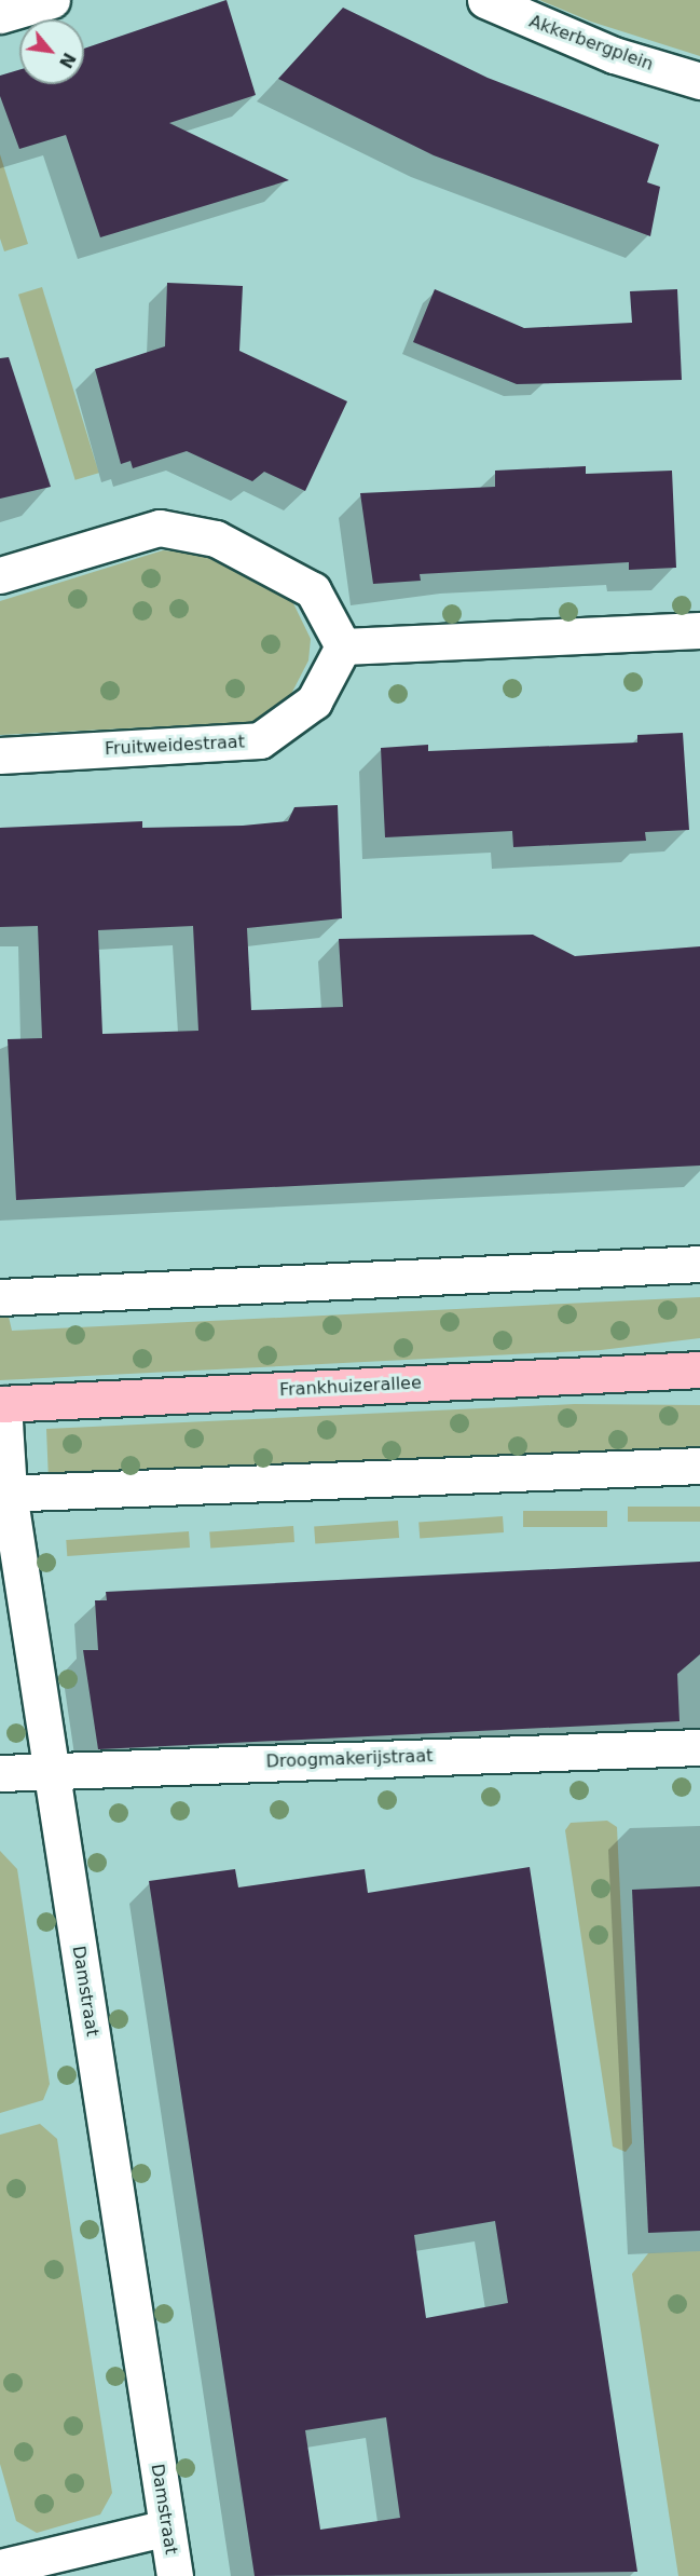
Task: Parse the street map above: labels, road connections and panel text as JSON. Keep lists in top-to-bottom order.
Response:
{
  "streets": {
    "main road": ["Frankhuizerallee"],
    "street": [
      "Akkerbergplein",
      "Fruitweidestraat",
      "Droogmakerijstraat",
      "Damstraat"
    ]
  },
  "crossings": [
    ["Frankhuizerallee", "Damstraat"],
    ["Droogmakerijstraat", "Damstraat"]
  ],
  "north": "bottom right"
}
